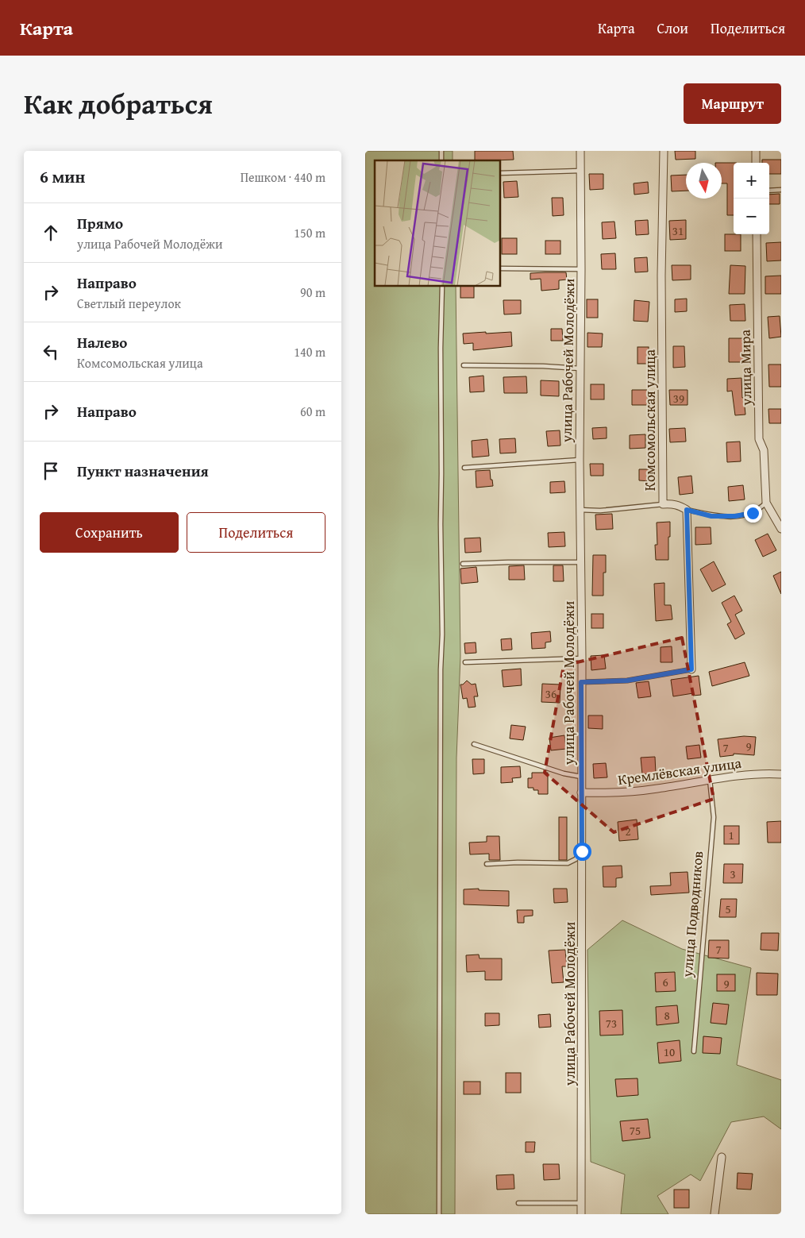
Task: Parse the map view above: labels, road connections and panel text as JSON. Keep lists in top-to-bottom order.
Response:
{
  "streets": {
    "street": [
      "улица Рабочей Молодёжи",
      "улица Мира",
      "Комсомольская улица",
      "Кремлёвская улица"
    ],
    "lane": ["улица Подводников"]
  },
  "crossings": [
    ["улица Рабочей Молодёжи", "Кремлёвская улица"],
    ["Кремлёвская улица", "улица Подводников"]
  ],
  "house_numbers": [
    "31",
    "39",
    "36",
    "9",
    "7",
    "2",
    "1",
    "3",
    "5",
    "7",
    "6",
    "9",
    "8",
    "73",
    "10",
    "75"
  ],
  "north": "bottom",
  "page": {
    "header": "Карта",
    "nav": ["Карта", "Слои", "Поделиться"],
    "title": "Как добраться",
    "buttons": [
      "Маршрут",
      ["Сохранить", "Поделиться"]
    ],
    "heading": ["6 мин", "Пешком · 440 m"],
    "map_buttons": ["+", "−"],
    "list": [
      ["Прямо", "улица Рабочей Молодёжи", "150 m"],
      ["Направо", "Светлый переулок", "90 m"],
      ["Налево", "Комсомольская улица", "140 m"],
      ["Направо", "60 m"],
      "Пункт назначения"
    ]
  }
}
